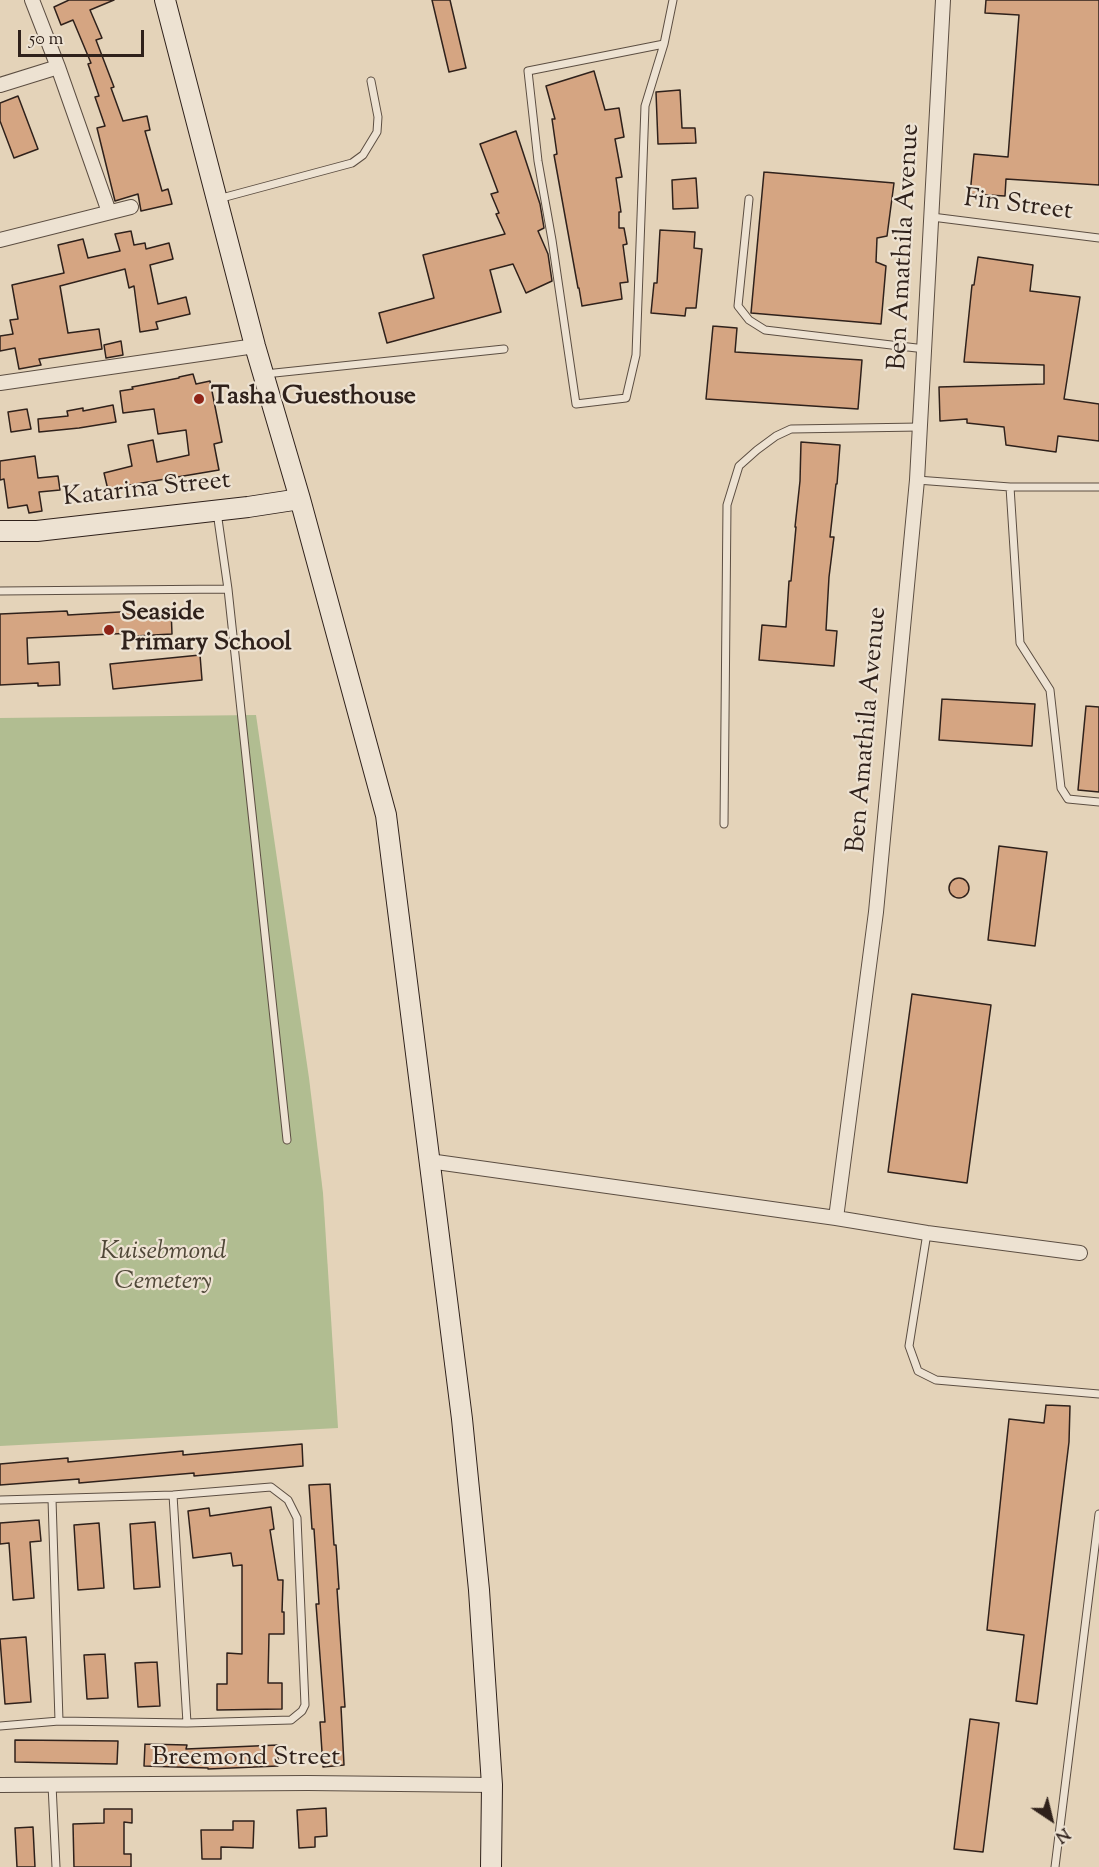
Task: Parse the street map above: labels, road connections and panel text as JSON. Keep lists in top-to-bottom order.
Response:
{
  "streets": {
    "street": ["Ben Amathila Avenue", "Katarina Street", "Breemond Street"],
    "lane": ["Fin Street"]
  },
  "crossings": [
    ["Fin Street", "Ben Amathila Avenue"]
  ],
  "parks": ["Kuisebmond Cemetery"],
  "places": ["Tasha Guesthouse", "Seaside Primary School"],
  "scale_bar": "50 m",
  "north": "bottom right"
}
